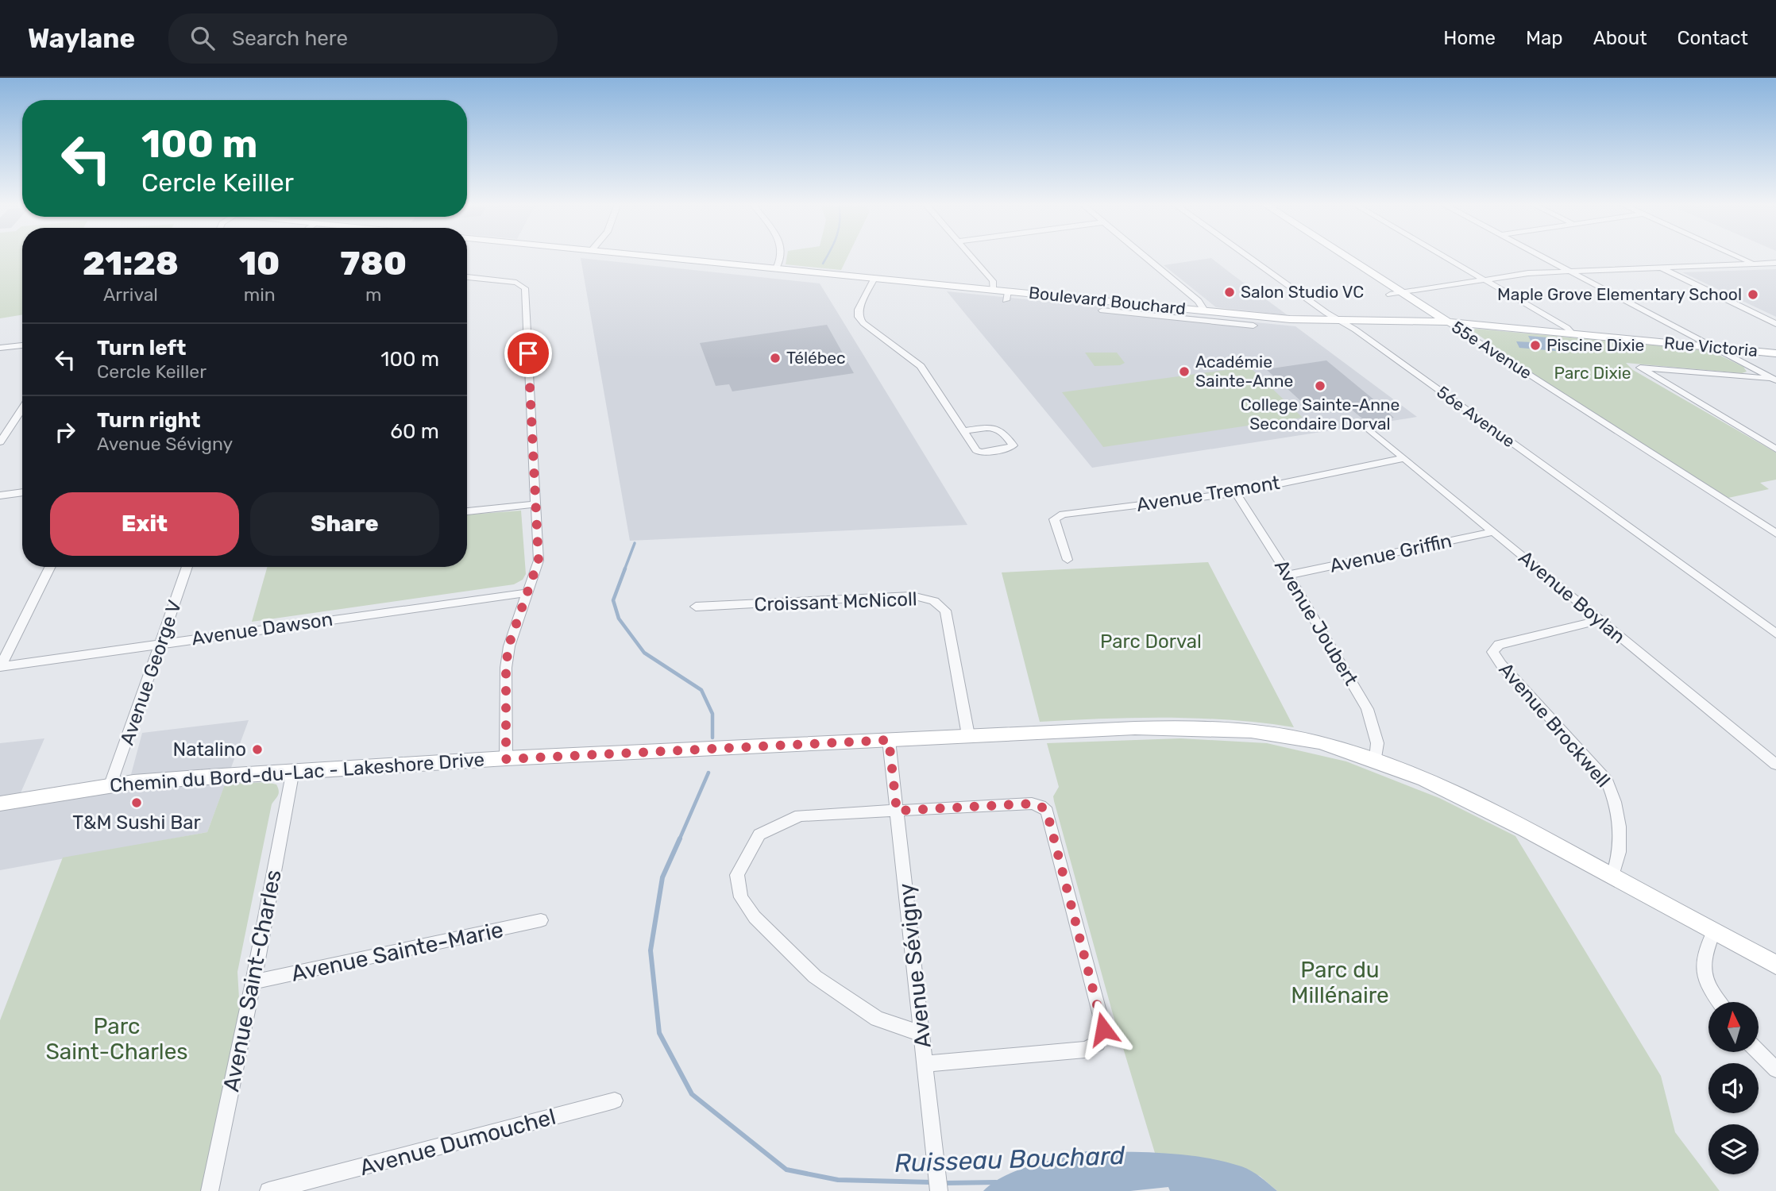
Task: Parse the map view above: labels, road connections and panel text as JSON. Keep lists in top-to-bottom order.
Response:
{
  "streets": {
    "main road": [
      "Boulevard Bouchard",
      "Rue Victoria",
      "55e Avenue",
      "Chemin du Bord-du-Lac - Lakeshore Drive"
    ],
    "street": [
      "56e Avenue",
      "Avenue Tremont",
      "Avenue Griffin",
      "Avenue Boylan",
      "Croissant McNicoll",
      "Avenue Joubert",
      "Avenue Dawson",
      "Avenue George V",
      "Avenue Brockwell",
      "Avenue Sainte-Marie",
      "Avenue Sévigny",
      "Avenue Saint-Charles",
      "Avenue Dumouchel"
    ]
  },
  "crossings": [
    ["Boulevard Bouchard", "Rue Victoria"],
    ["Rue Victoria", "55e Avenue"],
    ["Rue Victoria", "56e Avenue"],
    ["Avenue Tremont", "Avenue Boylan"],
    ["Avenue Tremont", "Avenue Joubert"],
    ["Avenue Griffin", "Avenue Boylan"],
    ["Avenue Griffin", "Avenue Joubert"],
    ["Avenue Boylan", "Avenue Brockwell"],
    ["Croissant McNicoll", "Chemin du Bord-du-Lac - Lakeshore Drive"],
    ["Avenue Joubert", "Chemin du Bord-du-Lac - Lakeshore Drive"],
    ["Avenue Dawson", "Avenue George V"],
    ["Avenue George V", "Chemin du Bord-du-Lac - Lakeshore Drive"],
    ["Avenue Brockwell", "Chemin du Bord-du-Lac - Lakeshore Drive"],
    ["Chemin du Bord-du-Lac - Lakeshore Drive", "Avenue Sévigny"],
    ["Chemin du Bord-du-Lac - Lakeshore Drive", "Avenue Saint-Charles"],
    ["Avenue Sainte-Marie", "Avenue Saint-Charles"]
  ],
  "water": ["Ruisseau Bouchard"],
  "parks": [
    "Parc Dixie",
    "Parc Dorval",
    "Parc du Millénaire",
    "Parc Saint-Charles"
  ],
  "places": [
    "Salon Studio VC",
    "Maple Grove Elementary School",
    "Piscine Dixie",
    "Télébec",
    "Académie Sainte-Anne",
    "College Sainte-Anne Secondaire Dorval",
    "Natalino",
    "T&M Sushi Bar"
  ],
  "north": "top",
  "page": {
    "header": "Waylane",
    "search": "Search here",
    "nav": [
      "Home",
      "Map",
      "About",
      "Contact"
    ],
    "turn": ["100 m", "Cercle Keiller"],
    "eta": [
      "21:28",
      "Arrival",
      "10",
      "min",
      "780",
      "m"
    ],
    "list": [
      {
        "name": "Turn left",
        "note": "Cercle Keiller",
        "value": "100 m"
      },
      {
        "name": "Turn right",
        "note": "Avenue Sévigny",
        "value": "60 m"
      }
    ],
    "buttons": ["Exit", "Share"]
  }
}
